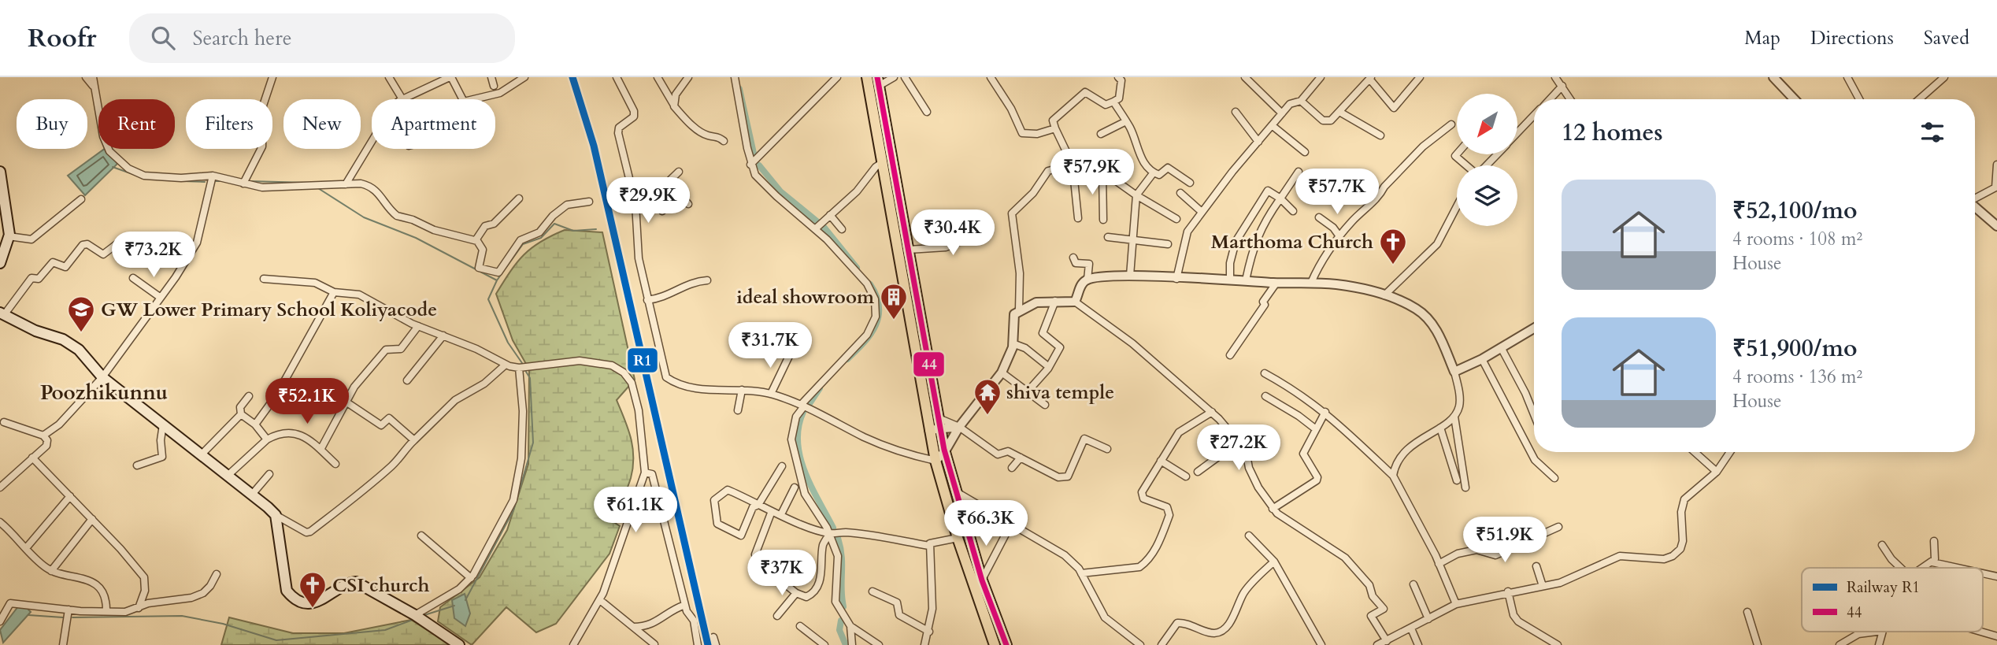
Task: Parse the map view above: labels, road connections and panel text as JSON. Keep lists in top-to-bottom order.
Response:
{
  "districts": ["Poozhikunnu"],
  "places": {
    "church": ["Marthoma Church", "CSI church"],
    "building": ["ideal showroom"],
    "school or university": ["GW Lower Primary School Koliyacode"],
    "temple": ["shiva temple"]
  },
  "lines": ["rail line R1", "transit line 44"],
  "legend": ["Railway R1", "44"],
  "north": "bottom left",
  "page": {
    "header": "Roofr",
    "search": "Search here",
    "nav": ["Map", "Directions", "Saved"],
    "chip": [
      "Buy",
      "Rent",
      "Filters",
      "New",
      "Apartment"
    ],
    "heading": "12 homes",
    "price": [
      "₹57.9K",
      "₹57.7K",
      "₹29.9K",
      "₹30.4K",
      "₹73.2K",
      "₹31.7K",
      "₹52.1K",
      "₹27.2K",
      "₹61.1K",
      "₹66.3K",
      "₹51.9K",
      "₹37K"
    ],
    "list": [
      {
        "name": "₹52,100/mo",
        "note": "4 rooms · 108 m² · House"
      },
      {
        "name": "₹51,900/mo",
        "note": "4 rooms · 136 m² · House"
      }
    ]
  }
}
